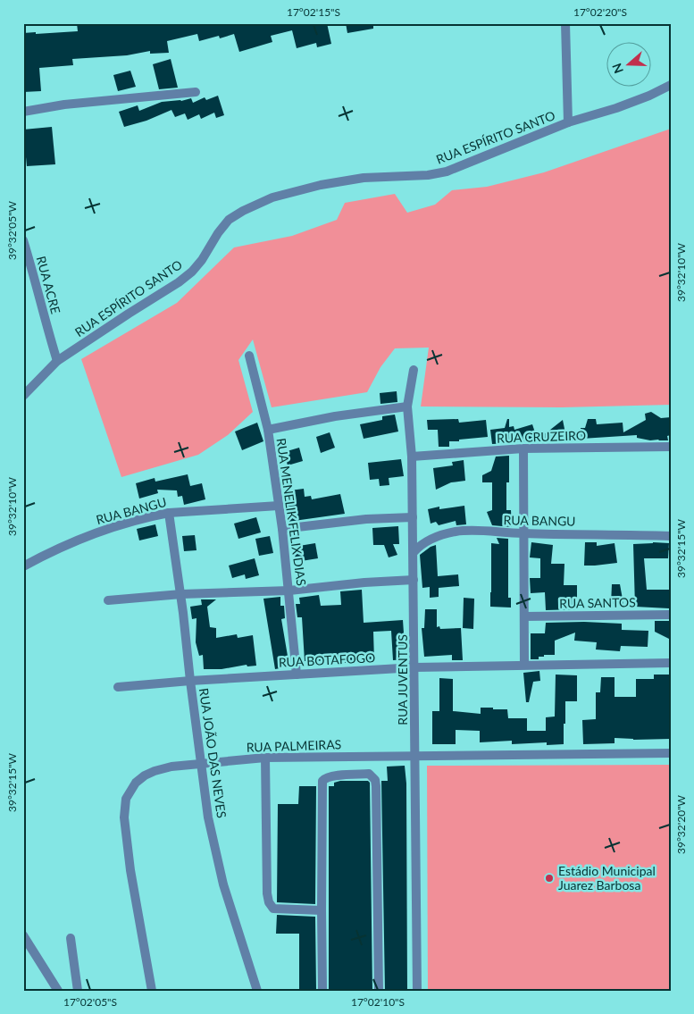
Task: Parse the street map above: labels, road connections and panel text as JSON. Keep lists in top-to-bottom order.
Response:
{
  "streets": {
    "street": [
      "RUA ESPÍRITO SANTO",
      "RUA ACRE",
      "RUA CRUZEIRO",
      "RUA BANGU",
      "RUA MENELIK FELIX DIAS",
      "RUA SANTOS",
      "RUA BOTAFOGO",
      "RUA JUVENTUS",
      "RUA PALMEIRAS",
      "RUA JOÃO DAS NEVES"
    ]
  },
  "crossings": [
    ["RUA ESPÍRITO SANTO", "RUA ACRE"],
    ["RUA CRUZEIRO", "RUA JUVENTUS"],
    ["RUA BANGU", "RUA MENELIK FELIX DIAS"],
    ["RUA BANGU", "RUA JUVENTUS"],
    ["RUA BANGU", "RUA JOÃO DAS NEVES"],
    ["RUA MENELIK FELIX DIAS", "RUA BOTAFOGO"],
    ["RUA BOTAFOGO", "RUA JUVENTUS"],
    ["RUA BOTAFOGO", "RUA JOÃO DAS NEVES"],
    ["RUA JUVENTUS", "RUA PALMEIRAS"],
    ["RUA PALMEIRAS", "RUA JOÃO DAS NEVES"]
  ],
  "places": ["Estádio Municipal Juarez Barbosa"],
  "north": "left",
  "coordinates": [
    "17°02'15\"S",
    "17°02'20\"S",
    "39°32'05\"W",
    "39°32'10\"W",
    "39°32'15\"W",
    "39°32'20\"W",
    "17°02'05\"S",
    "17°02'10\"S"
  ]
}
